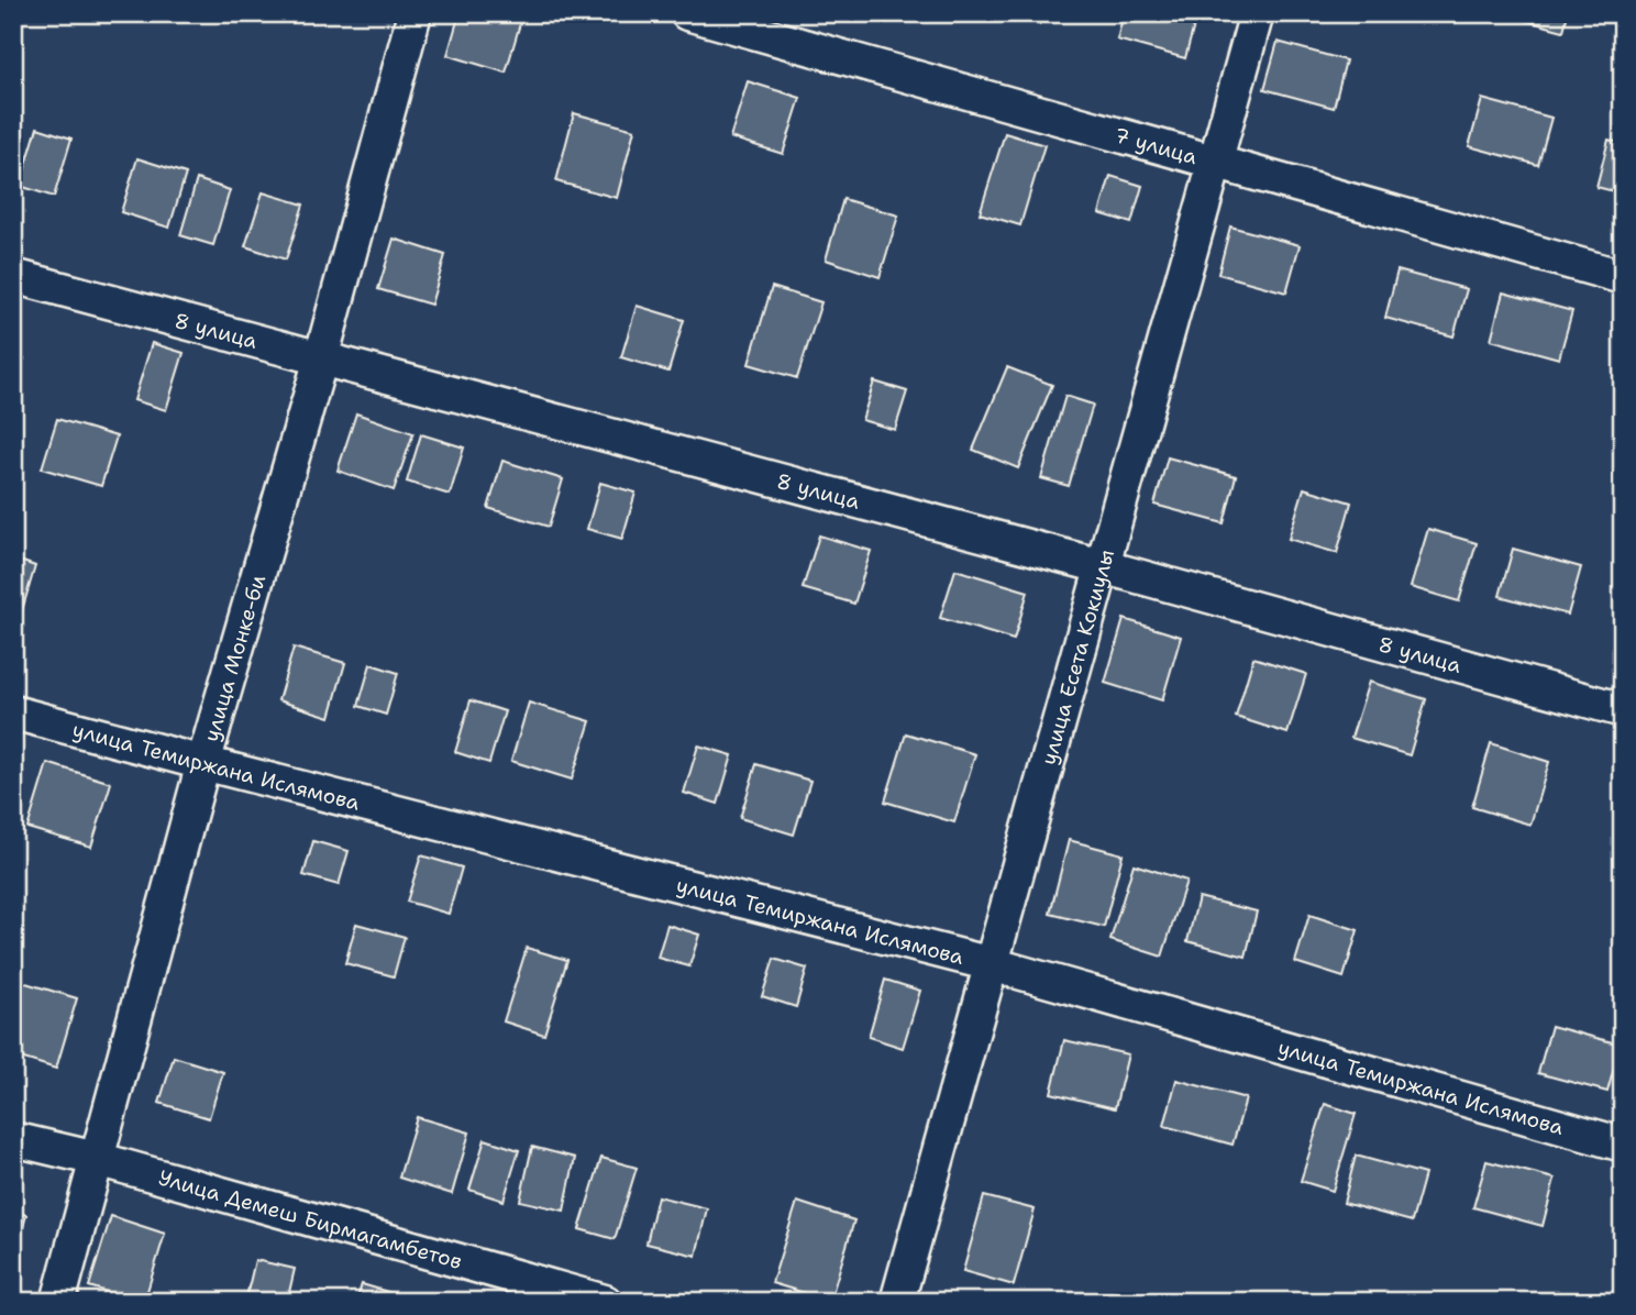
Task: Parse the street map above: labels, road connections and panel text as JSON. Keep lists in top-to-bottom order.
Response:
{
  "streets": {
    "street": [
      "7 улица",
      "8 улица",
      "улица Монке-би",
      "улица Есета Кокиулы",
      "улица Темиржана Ислямова",
      "Улица Демеш Бирмагамбетов"
    ]
  },
  "crossings": [
    ["7 улица", "улица Есета Кокиулы"],
    ["8 улица", "улица Монке-би"],
    ["8 улица", "улица Есета Кокиулы"],
    ["улица Монке-би", "улица Темиржана Ислямова"],
    ["улица Монке-би", "Улица Демеш Бирмагамбетов"],
    ["улица Есета Кокиулы", "улица Темиржана Ислямова"]
  ]
}
